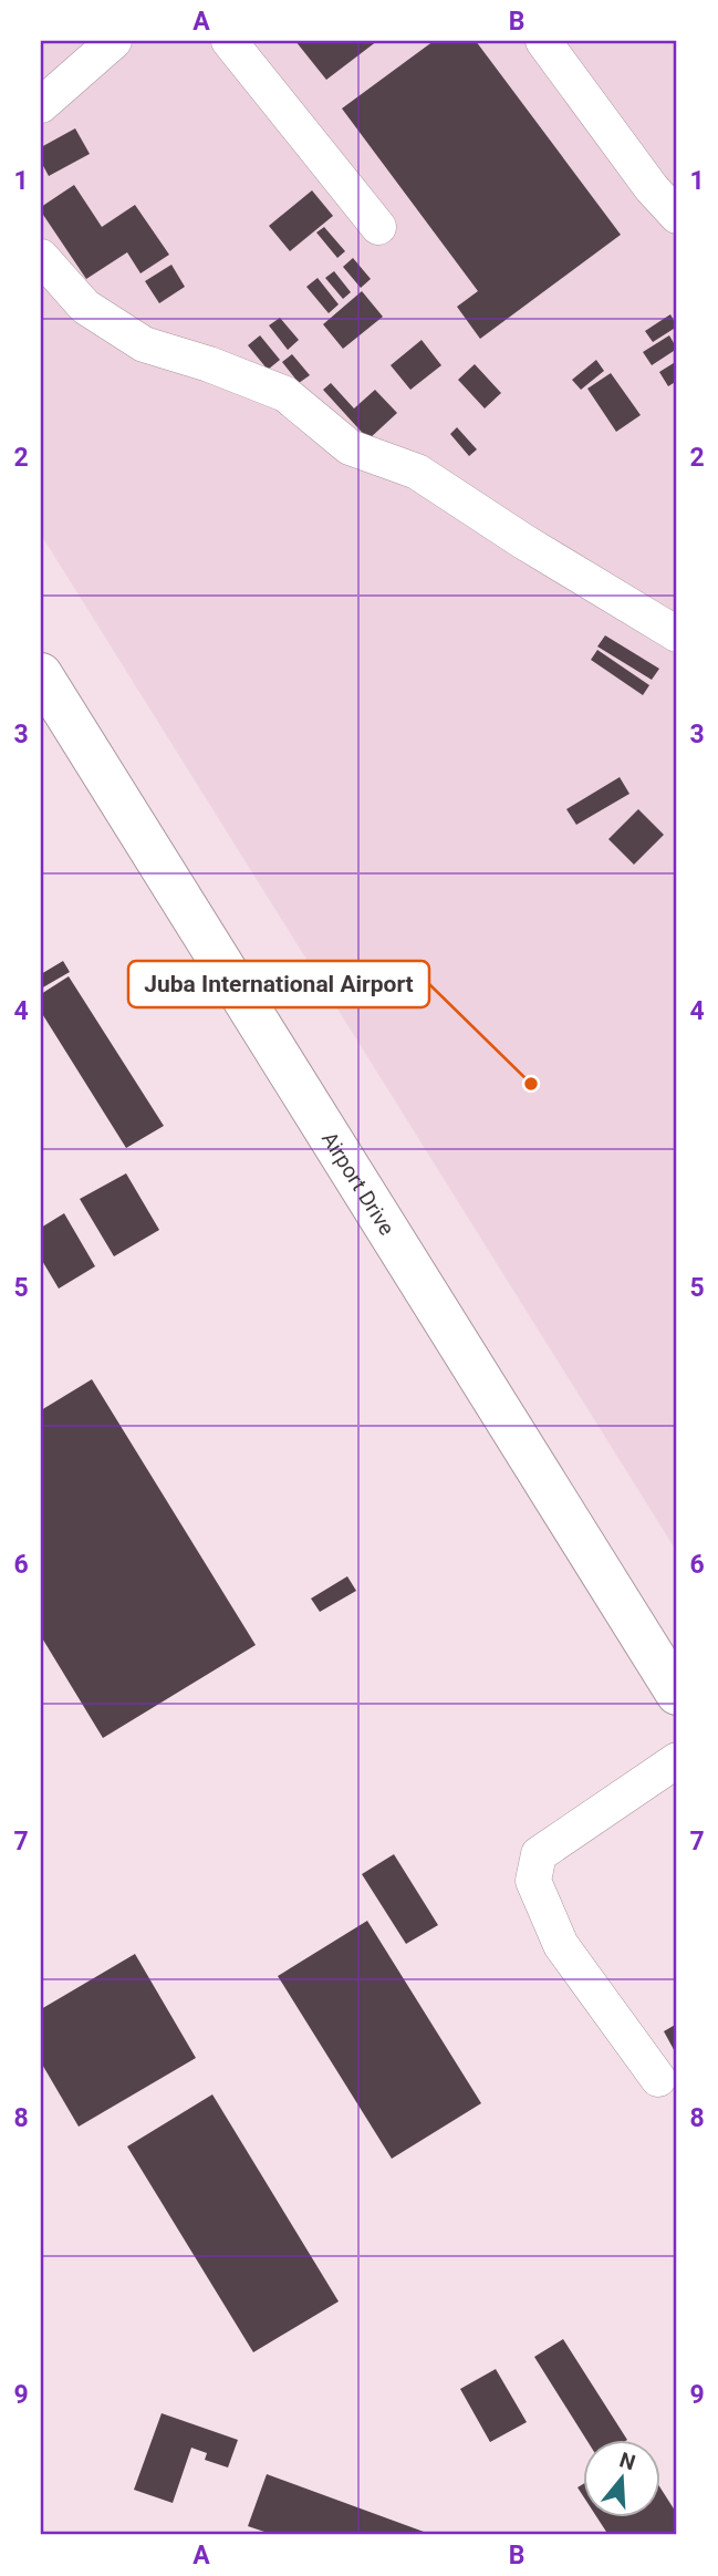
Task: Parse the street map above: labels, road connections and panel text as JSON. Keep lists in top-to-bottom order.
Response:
{
  "streets": {
    "main road": ["Airport Drive"]
  },
  "places": ["Juba International Airport"],
  "north": "top",
  "grid": {
    "columns": ["A", "B"],
    "rows": [
      "1",
      "2",
      "3",
      "4",
      "5",
      "6",
      "7",
      "8",
      "9"
    ]
  }
}
